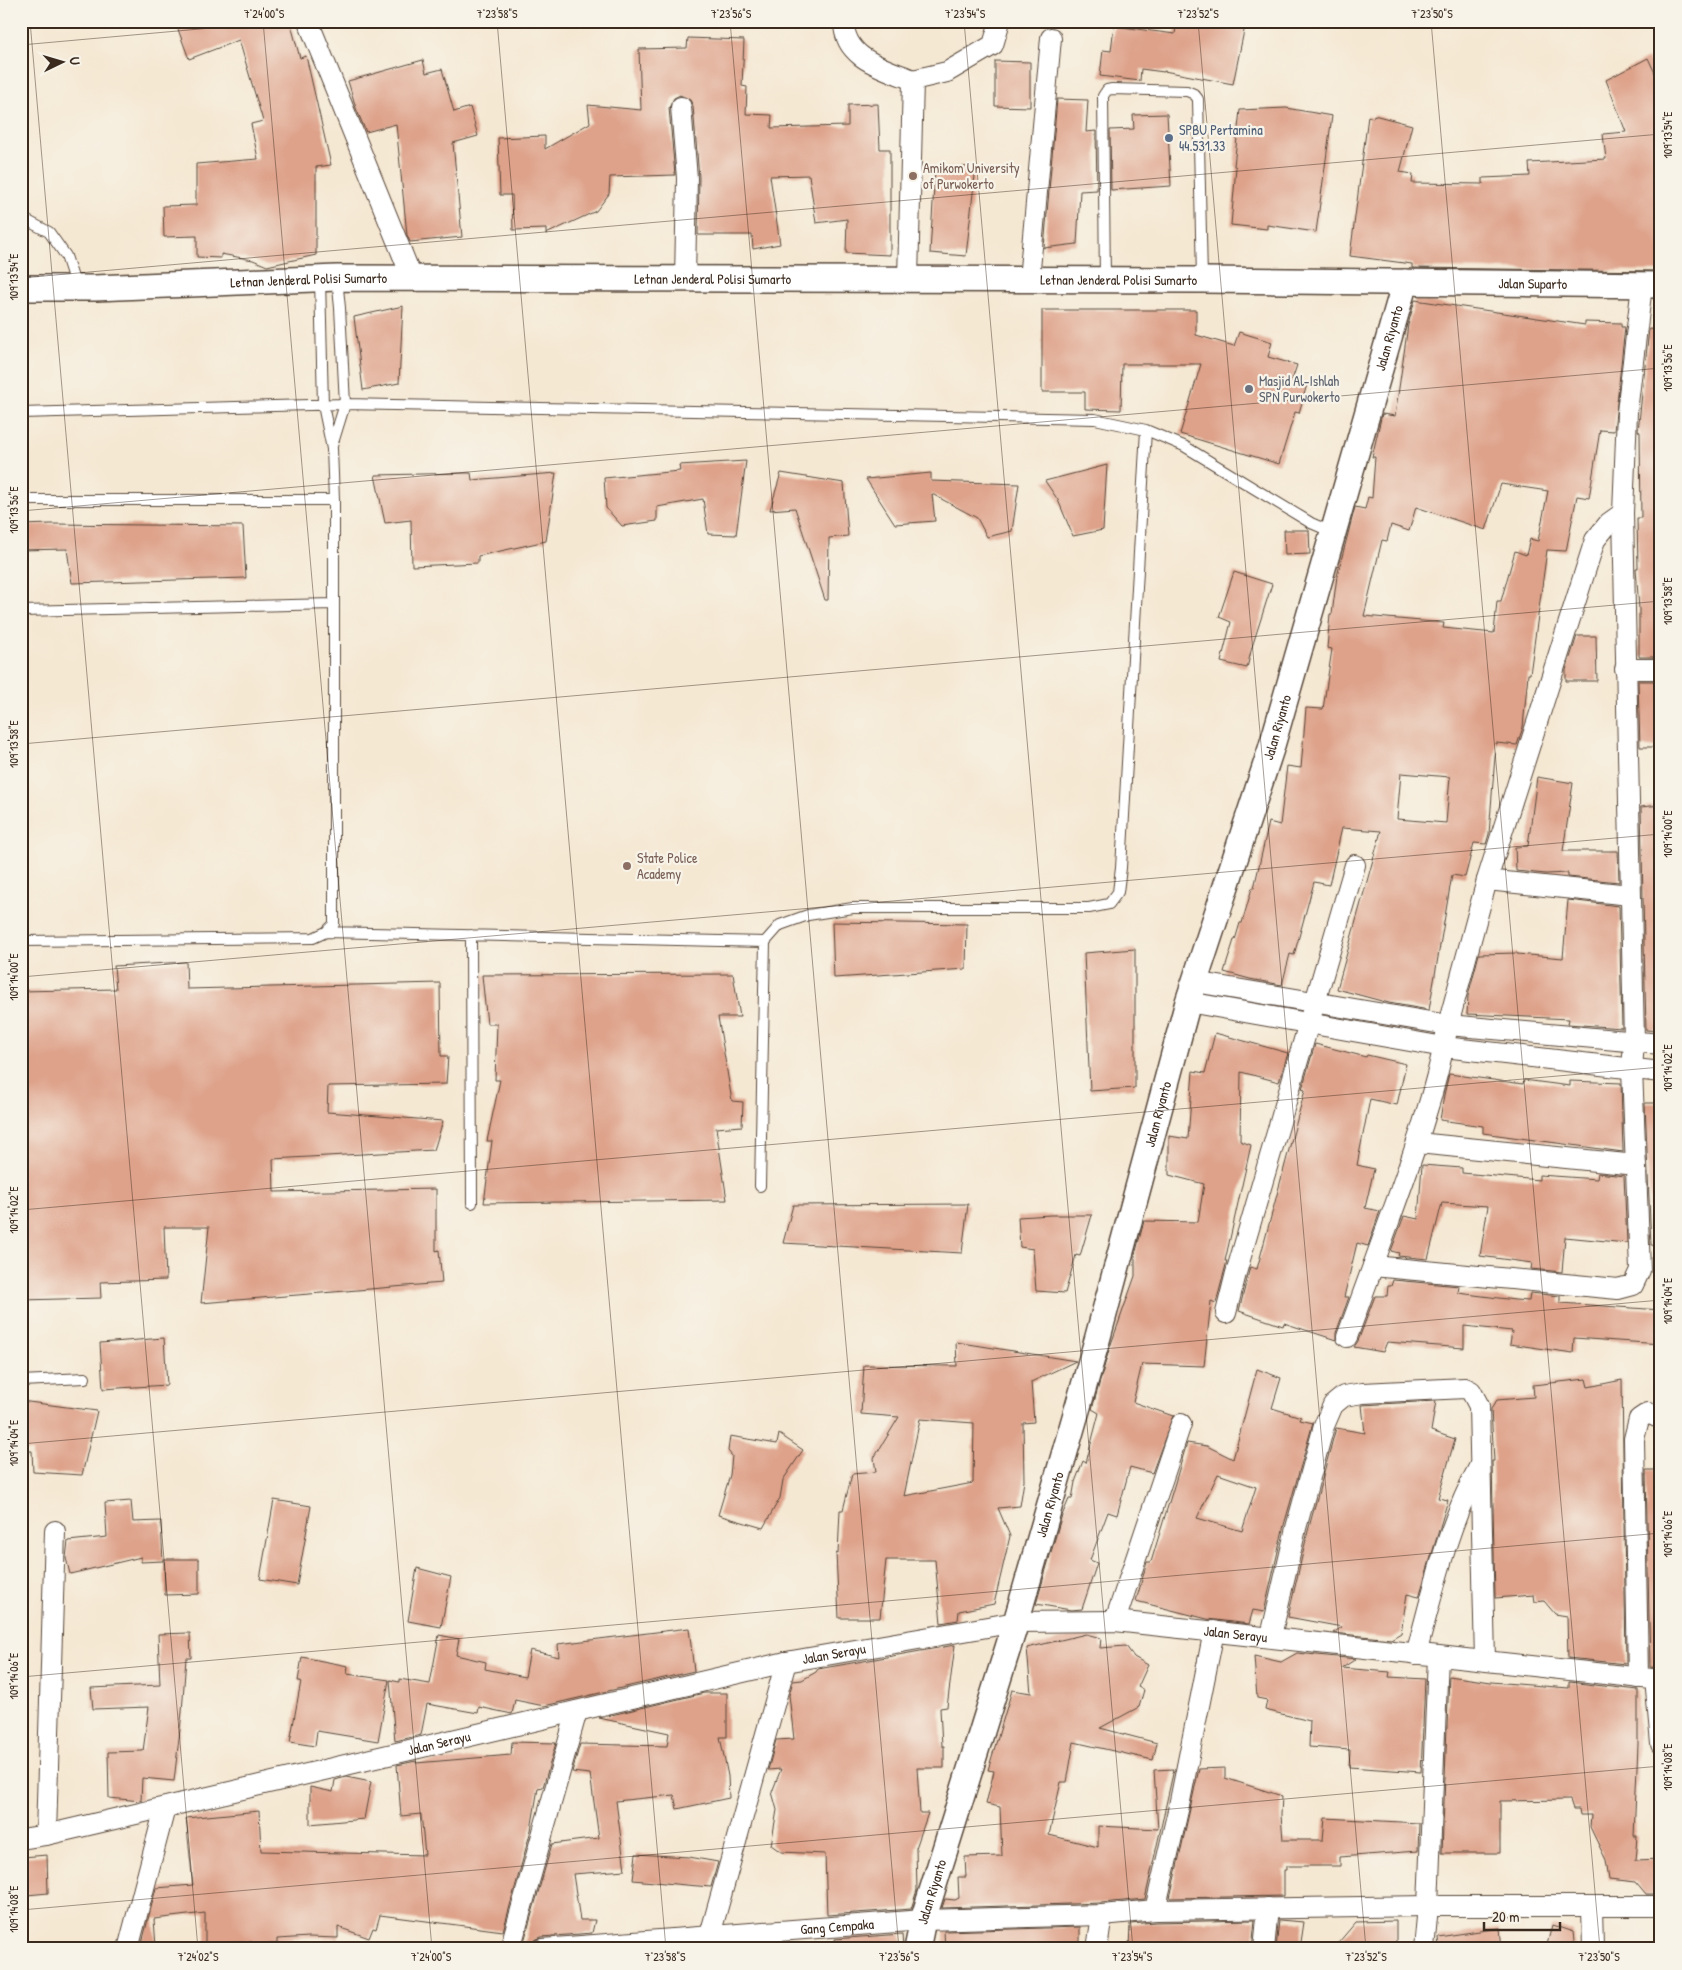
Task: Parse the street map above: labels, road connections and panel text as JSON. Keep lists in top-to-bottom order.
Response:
{
  "streets": {
    "street": [
      "Letnan Jenderal Polisi Sumarto",
      "Jalan Suparto",
      "Jalan Riyanto",
      "Jalan Serayu",
      "Gang Cempaka"
    ]
  },
  "crossings": [
    ["Letnan Jenderal Polisi Sumarto", "Jalan Suparto"],
    ["Letnan Jenderal Polisi Sumarto", "Jalan Riyanto"],
    ["Jalan Suparto", "Jalan Riyanto"],
    ["Jalan Riyanto", "Jalan Serayu"],
    ["Jalan Riyanto", "Gang Cempaka"]
  ],
  "places": [
    "SPBU Pertamina 44.531.33",
    "Amikom University of Purwokerto",
    "Masjid Al-Ishlah SPN Purwokerto",
    "State Police Academy"
  ],
  "scale_bar": "20 m",
  "north": "right",
  "coordinates": [
    "7°24'00\"S",
    "7°23'58\"S",
    "7°23'56\"S",
    "7°23'54\"S",
    "7°23'52\"S",
    "7°23'50\"S",
    "109°13'54\"E",
    "109°13'56\"E",
    "109°13'58\"E",
    "109°14'00\"E",
    "109°14'02\"E",
    "109°14'04\"E",
    "109°14'06\"E",
    "109°14'08\"E",
    "7°24'02\"S"
  ]
}
